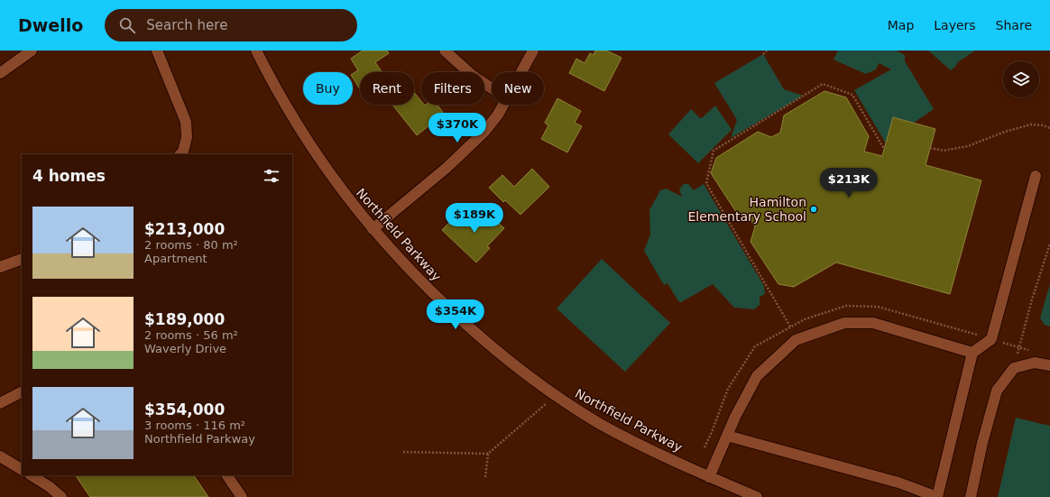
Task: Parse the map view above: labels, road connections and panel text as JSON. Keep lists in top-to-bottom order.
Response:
{
  "streets": {
    "street": ["Northfield Parkway"]
  },
  "places": ["Hamilton Elementary School"],
  "page": {
    "header": "Dwello",
    "search": "Search here",
    "nav": ["Map", "Layers", "Share"],
    "chip": [
      "Buy",
      "Rent",
      "Filters",
      "New"
    ],
    "price": [
      "$370K",
      "$213K",
      "$189K",
      "$354K"
    ],
    "heading": "4 homes",
    "list": [
      {
        "name": "$213,000",
        "note": "2 rooms · 80 m² · Apartment"
      },
      {
        "name": "$189,000",
        "note": "2 rooms · 56 m² · Waverly Drive"
      },
      {
        "name": "$354,000",
        "note": "3 rooms · 116 m² · Northfield Parkway"
      }
    ]
  }
}
